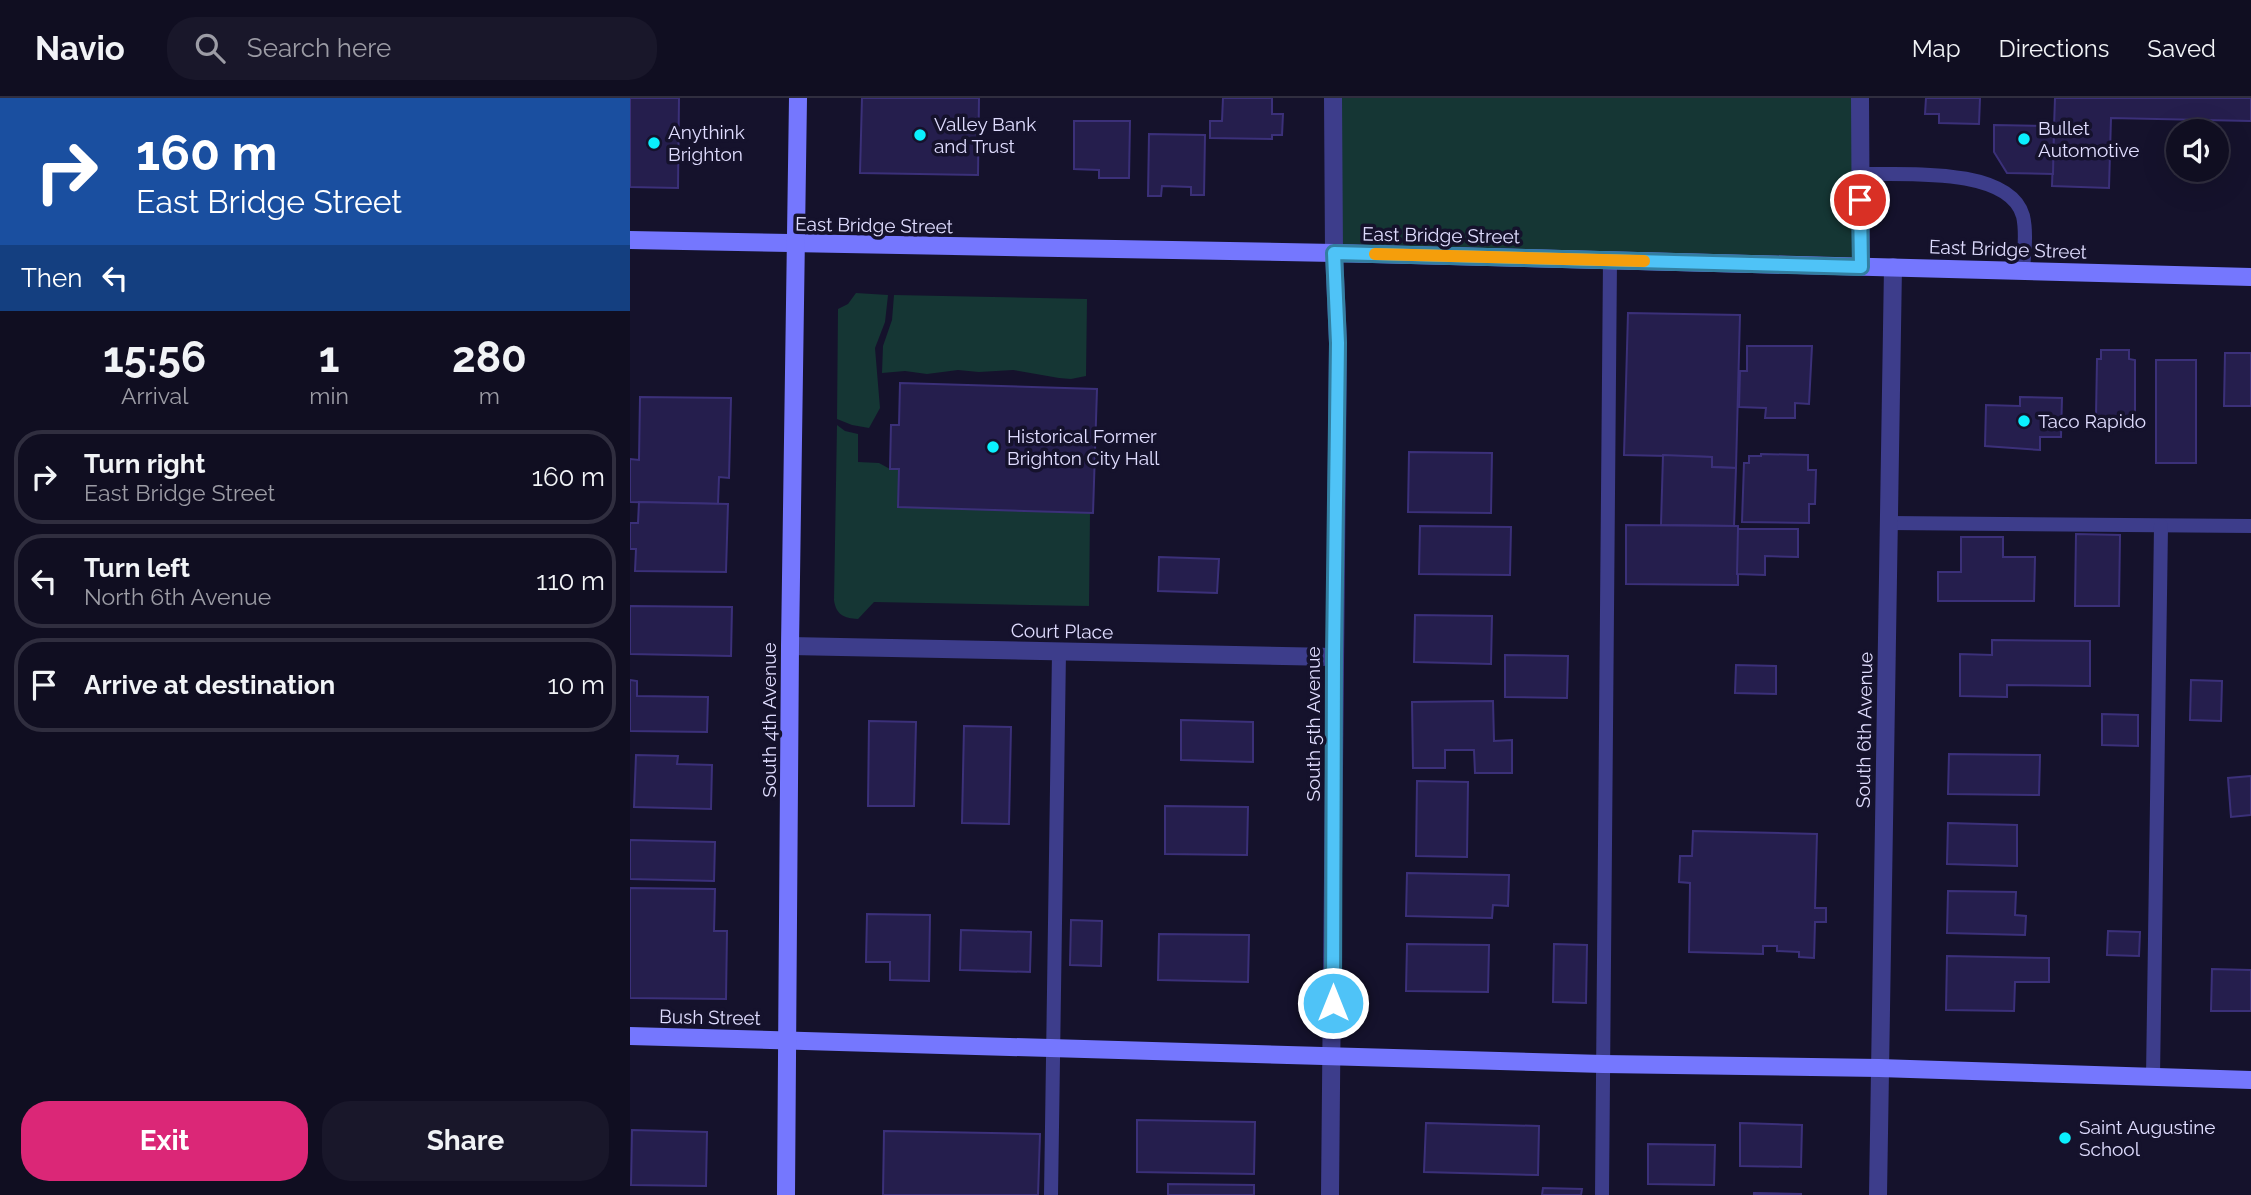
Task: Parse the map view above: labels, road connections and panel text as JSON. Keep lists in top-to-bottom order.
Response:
{
  "streets": {
    "main road": ["East Bridge Street", "South 4th Avenue", "Bush Street"],
    "street": ["Court Place", "South 5th Avenue", "South 6th Avenue"]
  },
  "crossings": [
    ["East Bridge Street", "South 4th Avenue"],
    ["East Bridge Street", "South 5th Avenue"],
    ["East Bridge Street", "South 6th Avenue"],
    ["Court Place", "South 4th Avenue"],
    ["Court Place", "South 5th Avenue"],
    ["South 4th Avenue", "Bush Street"],
    ["South 5th Avenue", "Bush Street"],
    ["South 6th Avenue", "Bush Street"]
  ],
  "places": [
    "Valley Bank and Trust",
    "Bullet Automotive",
    "Anythink Brighton",
    "Taco Rapido",
    "Historical Former Brighton City Hall",
    "Saint Augustine School"
  ],
  "page": {
    "header": "Navio",
    "search": "Search here",
    "nav": ["Map", "Directions", "Saved"],
    "turn": ["160 m", "East Bridge Street"],
    "then": "Then",
    "eta": [
      "15:56",
      "Arrival",
      "1",
      "min",
      "280",
      "m"
    ],
    "list": [
      {
        "name": "Turn right",
        "note": "East Bridge Street",
        "value": "160 m"
      },
      {
        "name": "Turn left",
        "note": "North 6th Avenue",
        "value": "110 m"
      },
      {
        "name": "Arrive at destination",
        "value": "10 m"
      }
    ],
    "buttons": ["Exit", "Share"]
  }
}
